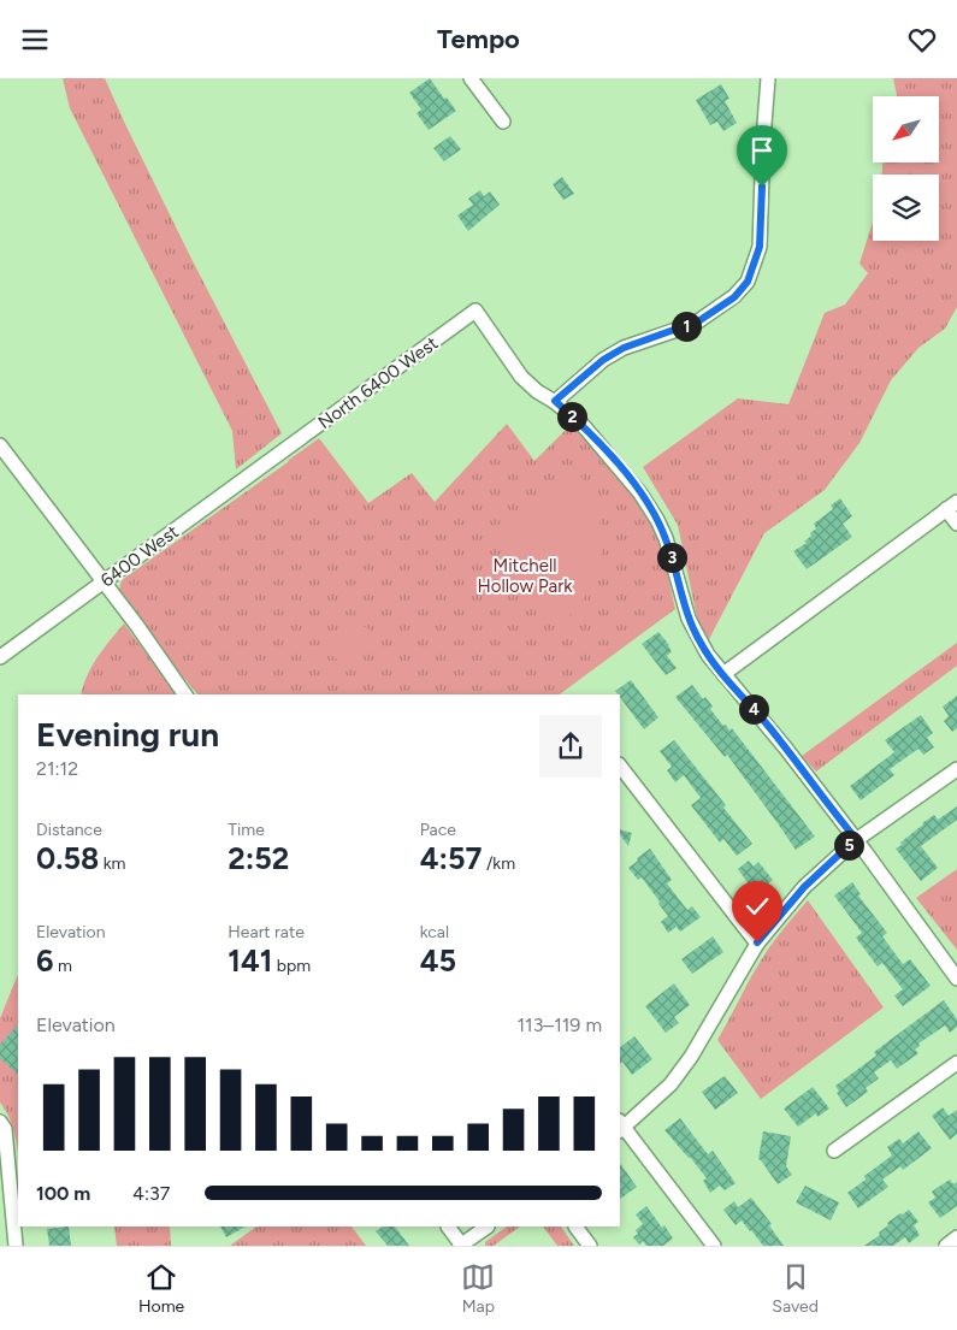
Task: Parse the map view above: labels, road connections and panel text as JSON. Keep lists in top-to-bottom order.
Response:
{
  "streets": {
    "street": ["North 6400 West", "6400 West"]
  },
  "crossings": [
    ["North 6400 West", "6400 West"]
  ],
  "parks": ["Mitchell Hollow Park"],
  "north": "bottom left",
  "page": {
    "header": "Tempo",
    "pins": [
      "1",
      "2",
      "3",
      "4",
      "5"
    ],
    "heading": ["Evening run", "21:12"],
    "stats": [
      ["Distance", "0.58 km"],
      ["Time", "2:52"],
      ["Pace", "4:57 /km"],
      ["Elevation", "6 m"],
      ["Heart rate", "141 bpm"],
      ["kcal", "45"]
    ],
    "chart": ["Elevation", "113–119 m"],
    "list": [
      {
        "name": "100 m",
        "note": "4:37"
      }
    ],
    "tabs": ["Home", "Map", "Saved"]
  }
}
